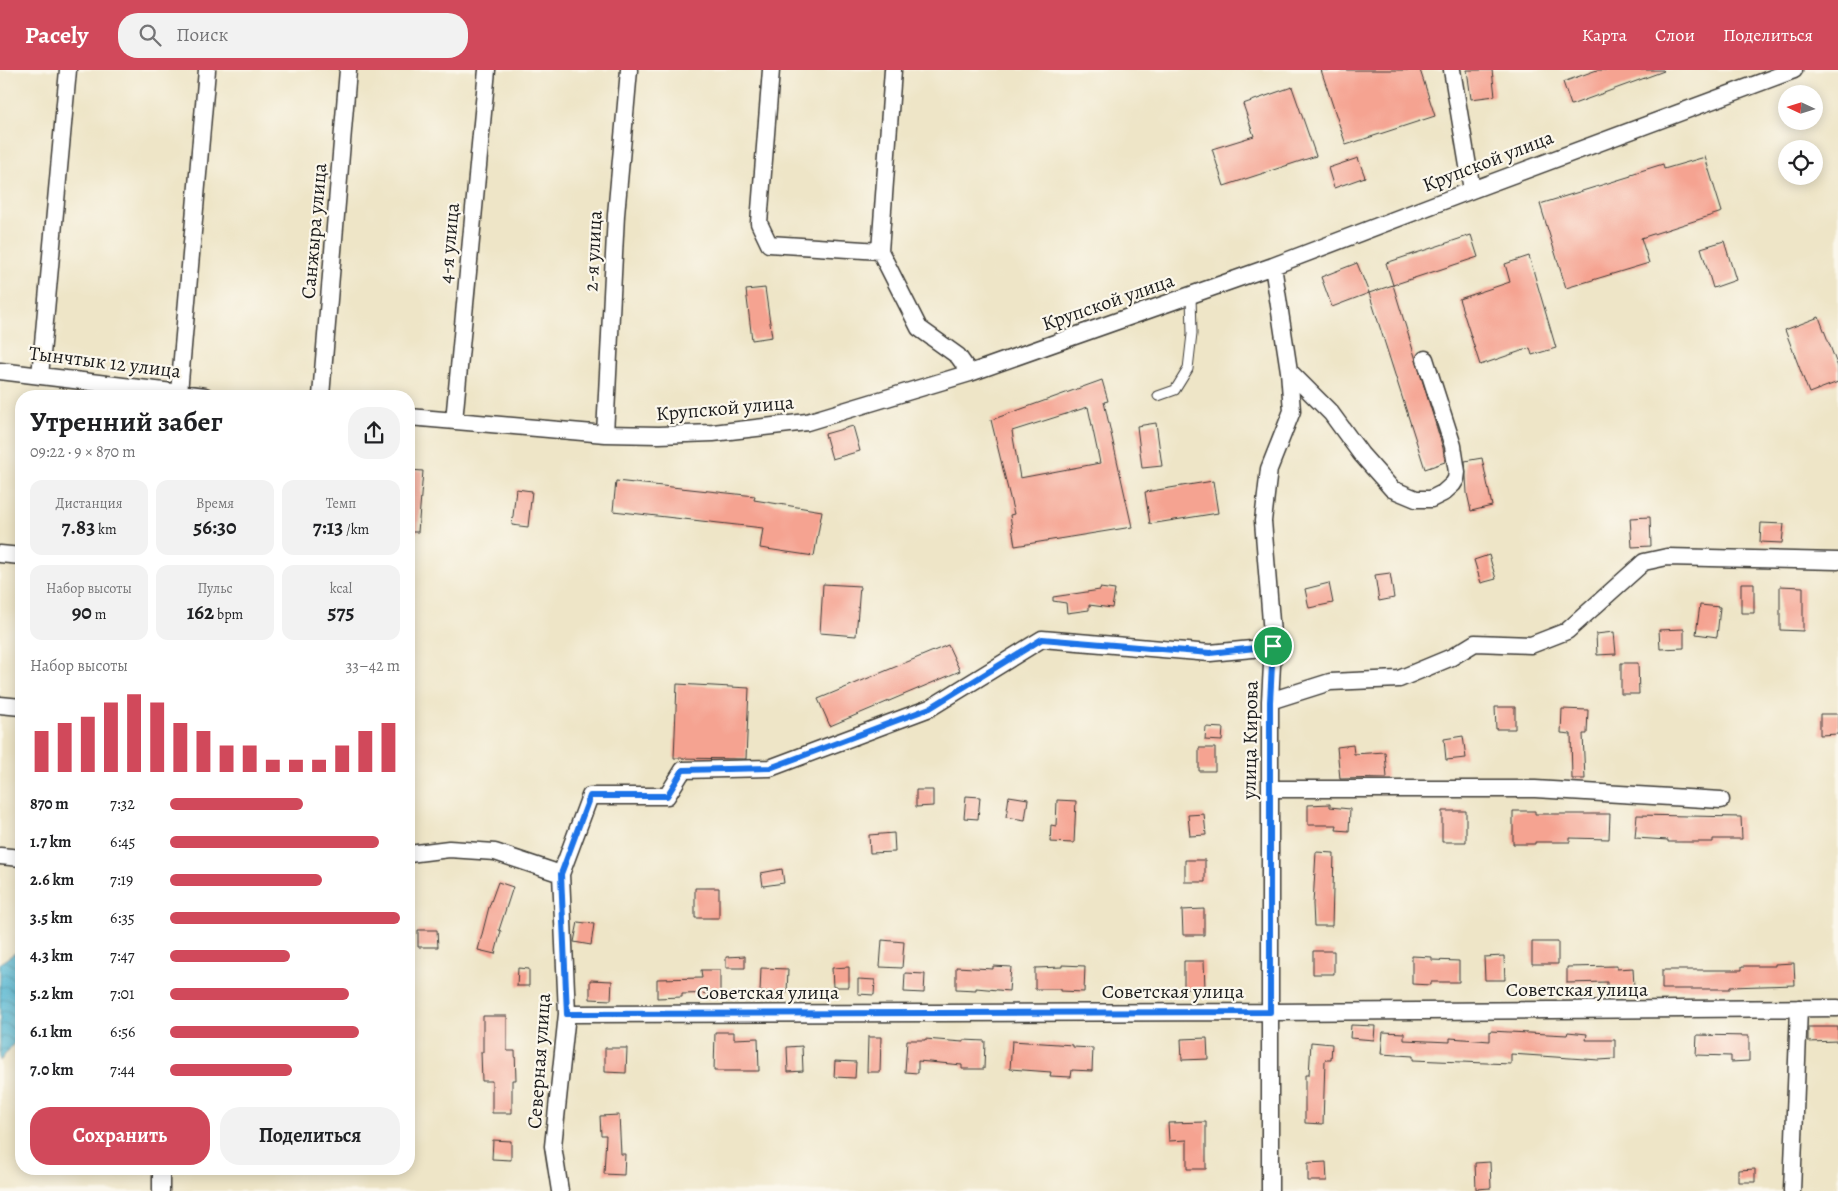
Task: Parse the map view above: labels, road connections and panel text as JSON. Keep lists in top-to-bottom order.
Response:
{
  "streets": {
    "street": [
      "Крупской улица",
      "Санжыра улица",
      "4-я улица",
      "2-я улица",
      "Тынчтык 12 улица",
      "улица Кирова",
      "Советская улица",
      "Северная улица"
    ]
  },
  "crossings": [
    ["Крупской улица", "4-я улица"],
    ["Крупской улица", "2-я улица"],
    ["Крупской улица", "улица Кирова"],
    ["улица Кирова", "Советская улица"],
    ["Советская улица", "Северная улица"]
  ],
  "north": "left",
  "page": {
    "header": "Pacely",
    "search": "Поиск",
    "nav": ["Карта", "Слои", "Поделиться"],
    "heading": ["Утренний забег", "09:22 · 9 × 870 m"],
    "stats": [
      ["Дистанция", "7.83 km"],
      ["Время", "56:30"],
      ["Темп", "7:13 /km"],
      ["Набор высоты", "90 m"],
      ["Пульс", "162 bpm"],
      ["kcal", "575"]
    ],
    "chart": ["Набор высоты", "33–42 m"],
    "list": [
      {
        "name": "870 m",
        "note": "7:32"
      },
      {
        "name": "1.7 km",
        "note": "6:45"
      },
      {
        "name": "2.6 km",
        "note": "7:19"
      },
      {
        "name": "3.5 km",
        "note": "6:35"
      },
      {
        "name": "4.3 km",
        "note": "7:47"
      },
      {
        "name": "5.2 km",
        "note": "7:01"
      },
      {
        "name": "6.1 km",
        "note": "6:56"
      },
      {
        "name": "7.0 km",
        "note": "7:44"
      }
    ],
    "buttons": ["Сохранить", "Поделиться"]
  }
}
